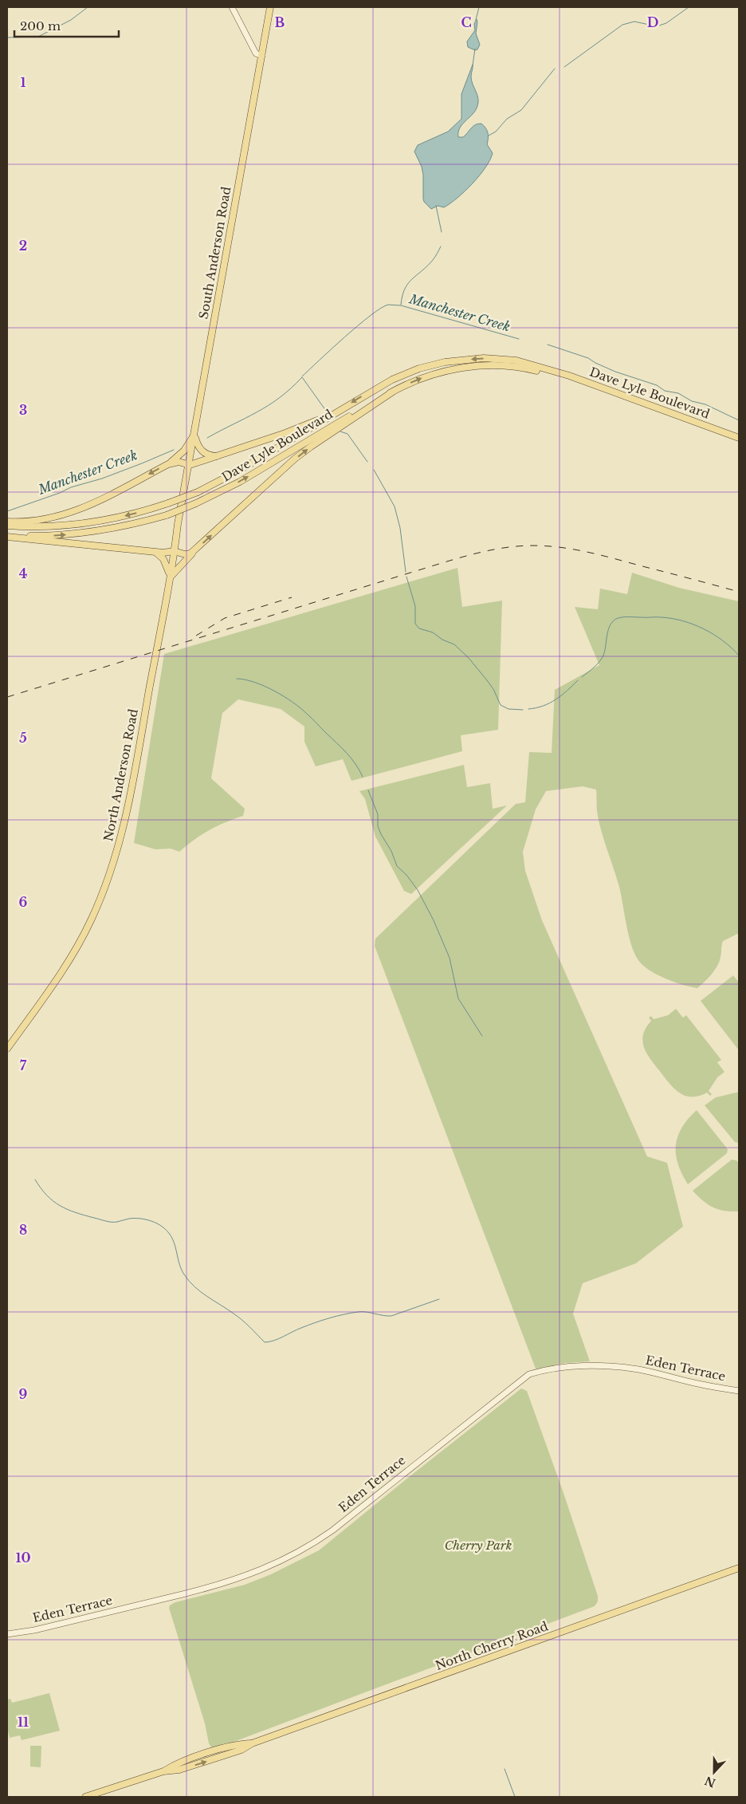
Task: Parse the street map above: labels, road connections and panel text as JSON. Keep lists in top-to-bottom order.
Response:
{
  "streets": {
    "main road": [
      "South Anderson Road",
      "Dave Lyle Boulevard",
      "North Anderson Road",
      "North Cherry Road"
    ],
    "street": ["Eden Terrace"]
  },
  "crossings": [
    ["South Anderson Road", "North Anderson Road"]
  ],
  "water": ["Manchester Creek"],
  "parks": ["Cherry Park"],
  "scale_bar": "200 m",
  "north": "bottom",
  "grid": {
    "columns": ["B", "C", "D"],
    "rows": [
      "1",
      "2",
      "3",
      "4",
      "5",
      "6",
      "7",
      "8",
      "9",
      "10",
      "11"
    ]
  }
}
